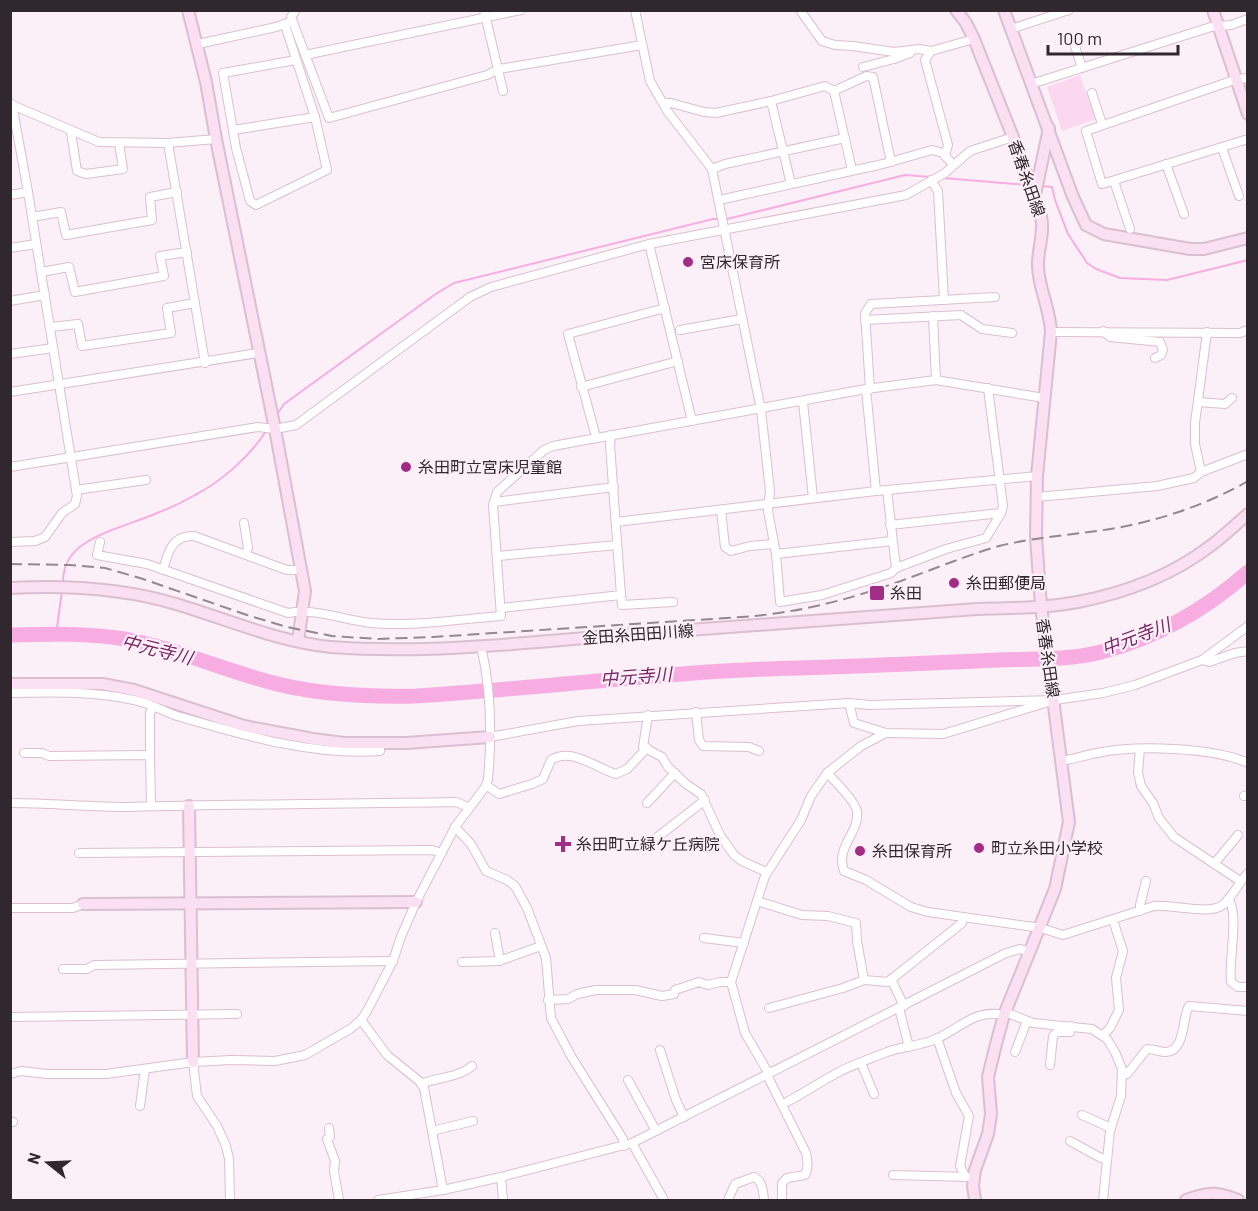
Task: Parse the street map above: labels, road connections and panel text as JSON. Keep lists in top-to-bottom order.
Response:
{
  "streets": {
    "main road": ["香春糸田線", "金田糸田田川線"]
  },
  "crossings": [
    ["香春糸田線", "金田糸田田川線"]
  ],
  "water": ["中元寺川"],
  "places": {
    "other": [
      "宮床保育所",
      "糸田町立宮床児童館",
      "糸田郵便局",
      "町立糸田小学校",
      "糸田保育所"
    ],
    "transit": ["糸田"],
    "health": ["糸田町立緑ケ丘病院"]
  },
  "scale_bar": "100 m",
  "north": "left"
}
